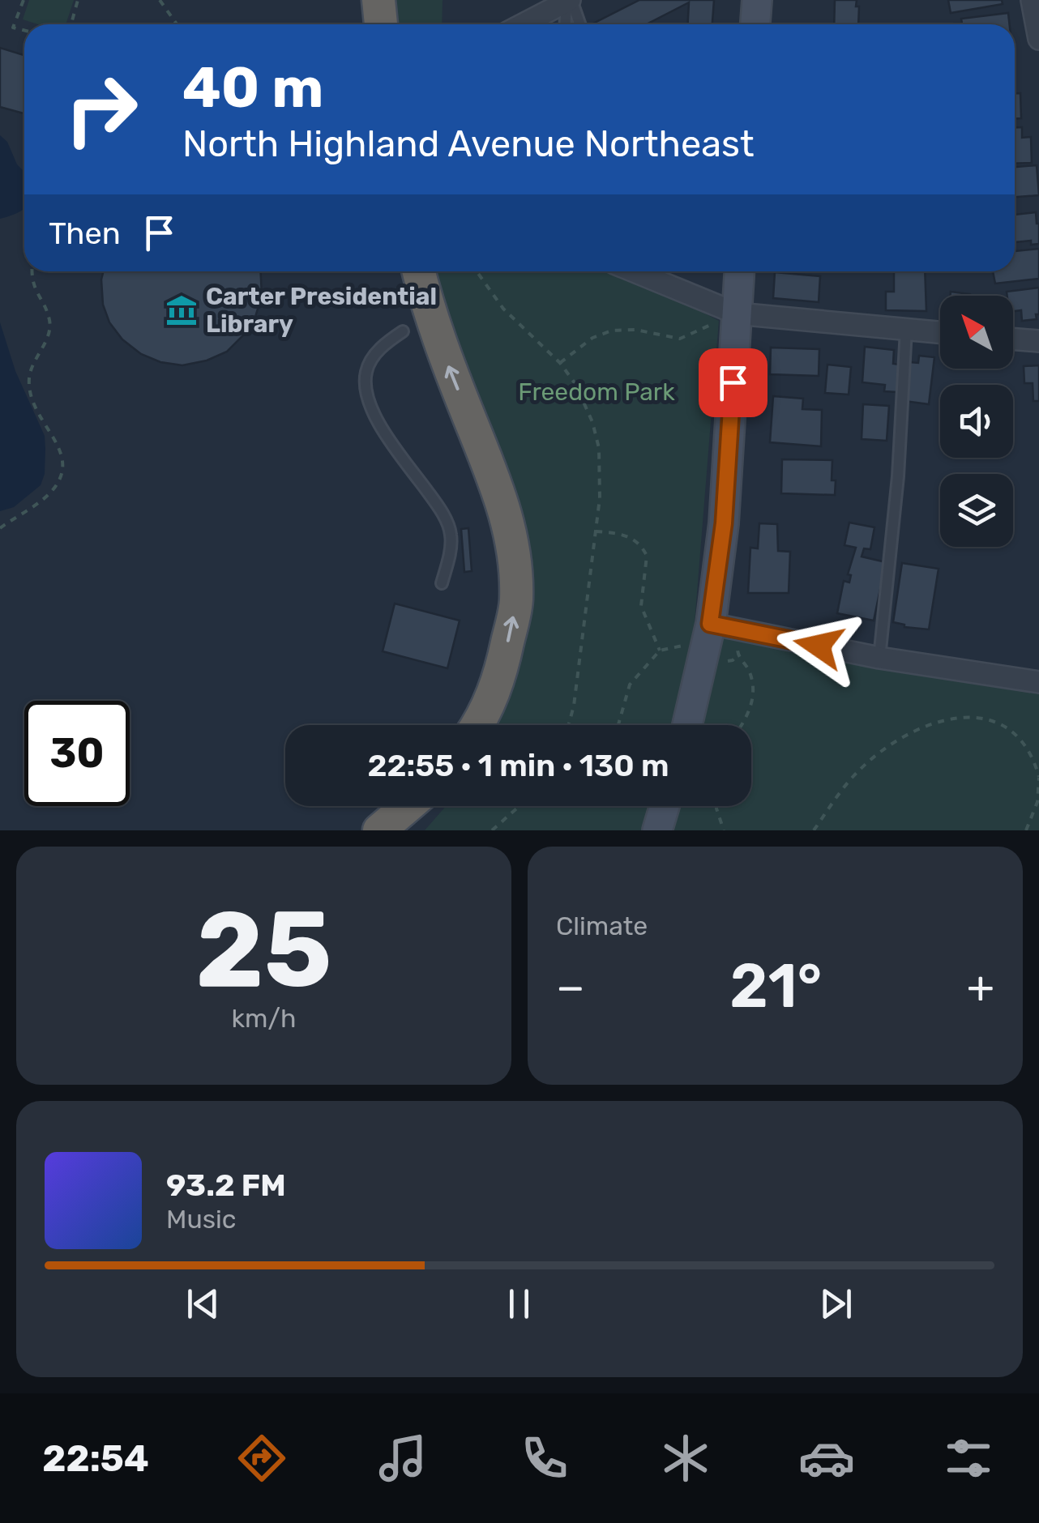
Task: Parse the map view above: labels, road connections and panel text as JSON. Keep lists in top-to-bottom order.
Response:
{
  "parks": ["Freedom Park"],
  "places": {
    "museum": ["Carter Presidential Library"]
  },
  "north": "top left",
  "page": {
    "turn": ["40 m", "North Highland Avenue Northeast"],
    "then": "Then",
    "limit": "30",
    "trip": "22:55 · 1 min · 130 m",
    "tile": [
      ["25", "km/h"],
      "Climate"
    ],
    "heat": ["−", "21°", "+"],
    "song": ["93.2 FM", "Music"],
    "tabs": "22:54"
  }
}
